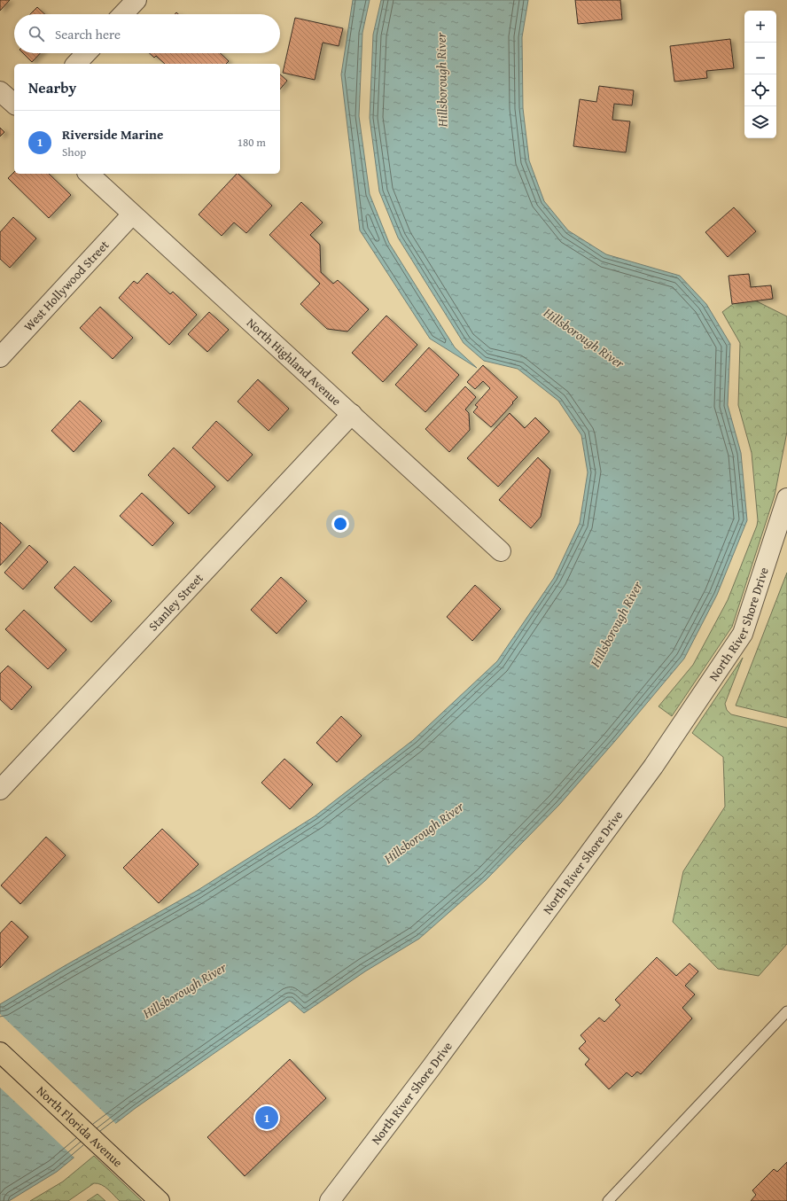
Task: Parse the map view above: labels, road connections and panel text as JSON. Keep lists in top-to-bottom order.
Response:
{
  "streets": {
    "main road": ["North Florida Avenue"],
    "street": [
      "West Hollywood Street",
      "North Highland Avenue",
      "Stanley Street",
      "North River Shore Drive"
    ]
  },
  "crossings": [
    ["West Hollywood Street", "North Highland Avenue"],
    ["North Highland Avenue", "Stanley Street"]
  ],
  "water": ["Hillsborough River"],
  "page": {
    "map_buttons": ["+", "−"],
    "search": "Search here",
    "heading": "Nearby",
    "list": [
      {
        "mark": "1",
        "name": "Riverside Marine",
        "note": "Shop",
        "value": "180 m"
      }
    ],
    "pins": "1"
  }
}
